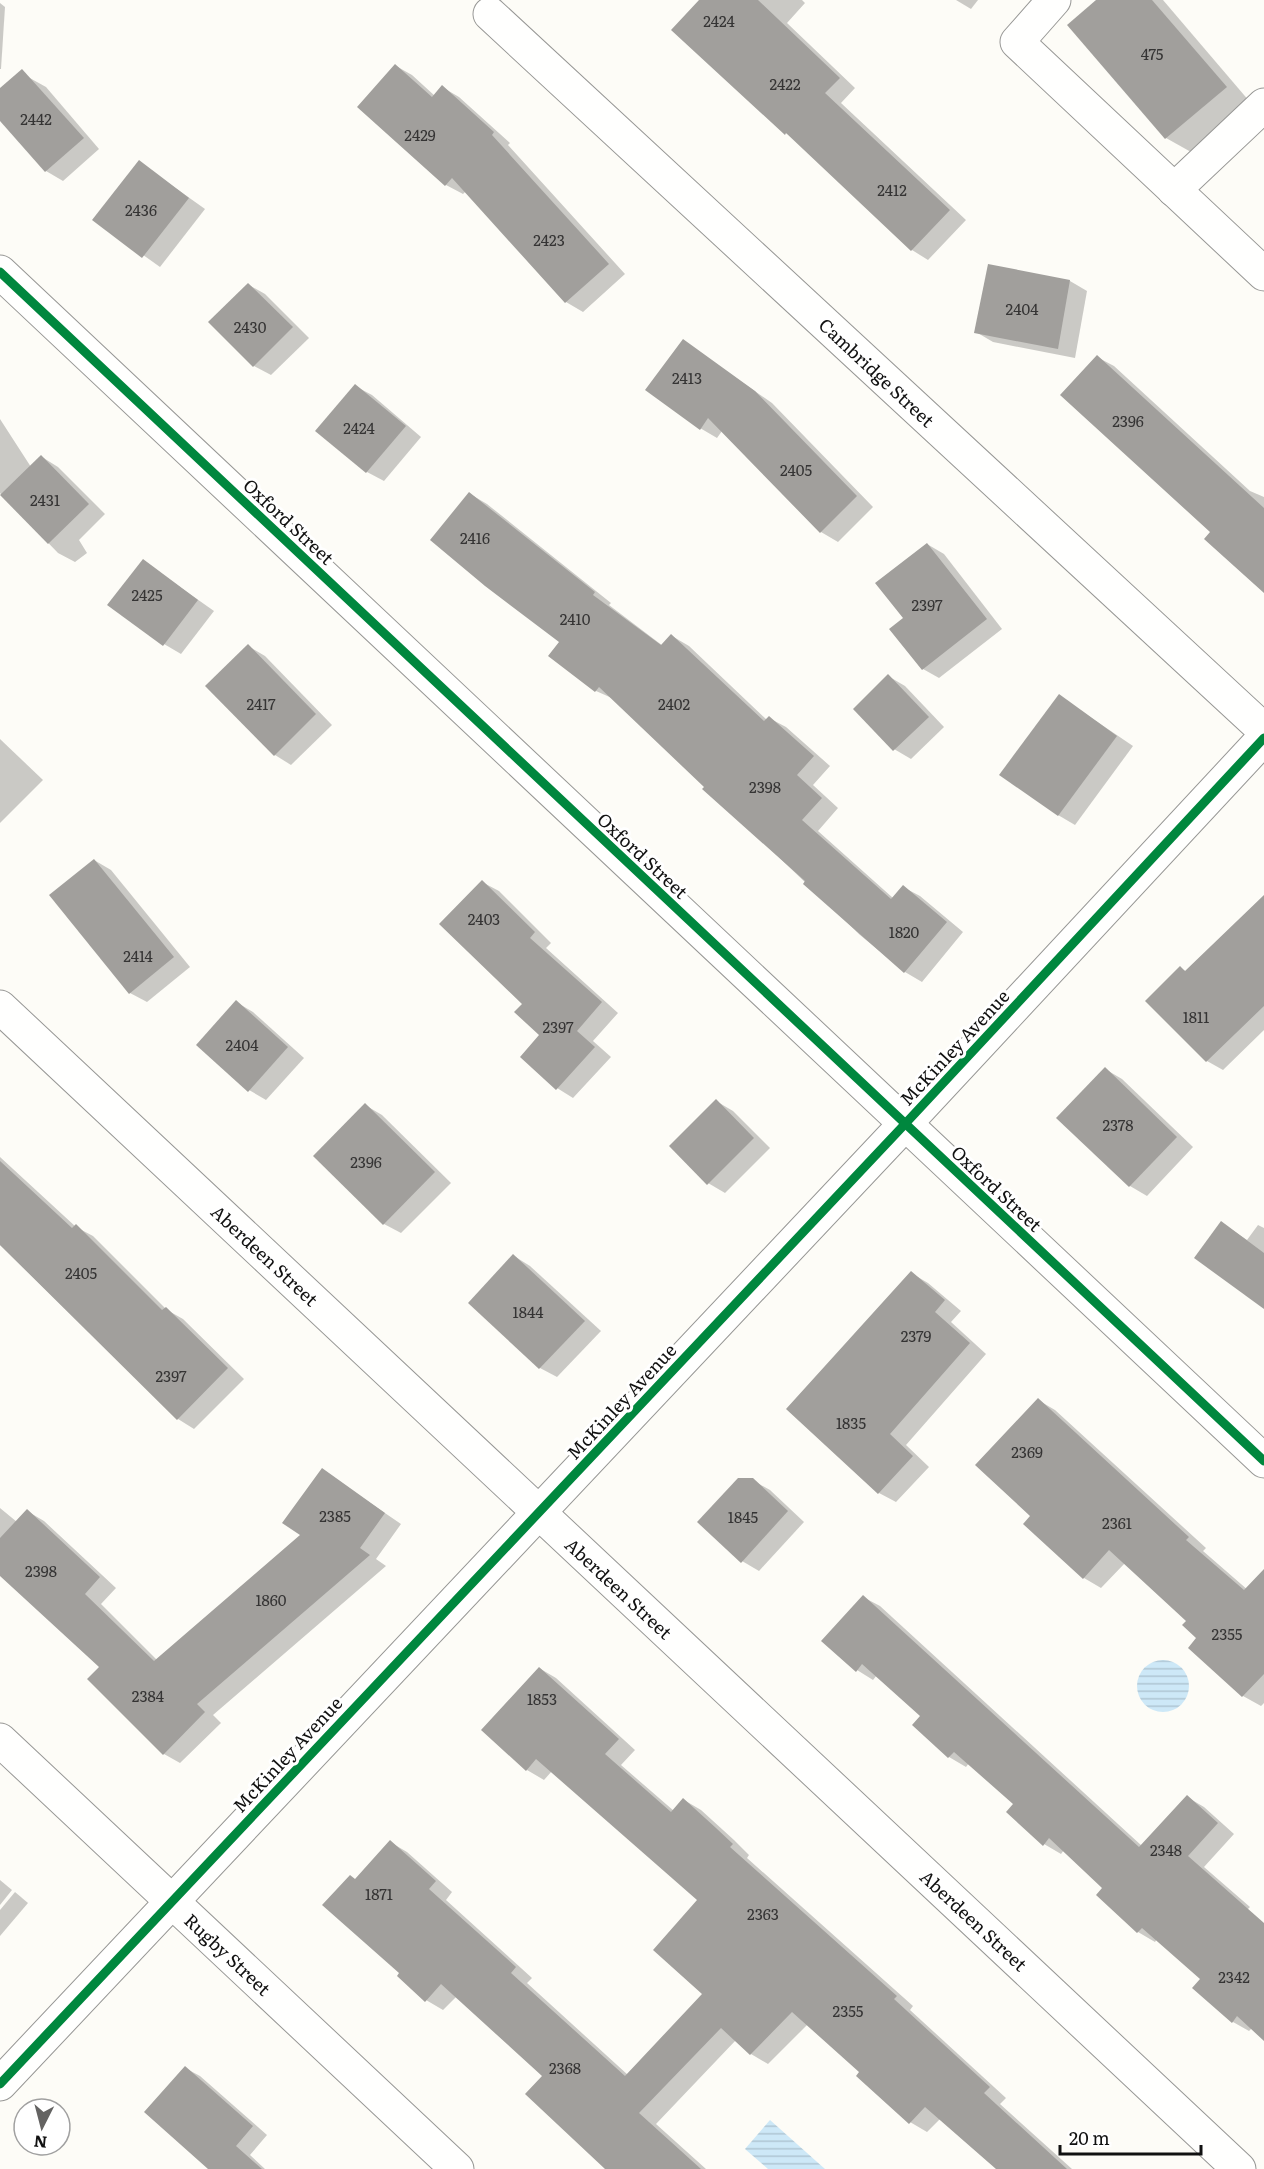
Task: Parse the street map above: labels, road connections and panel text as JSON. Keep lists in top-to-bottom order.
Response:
{
  "streets": {
    "street": [
      "Cambridge Street",
      "Oxford Street",
      "McKinley Avenue",
      "Aberdeen Street",
      "Rugby Street"
    ]
  },
  "crossings": [
    ["Oxford Street", "McKinley Avenue"],
    ["McKinley Avenue", "Aberdeen Street"],
    ["McKinley Avenue", "Rugby Street"]
  ],
  "house_numbers": [
    "2424",
    "475",
    "2422",
    "2442",
    "2429",
    "2412",
    "2436",
    "2423",
    "2404",
    "2430",
    "2413",
    "2396",
    "2424",
    "2405",
    "2431",
    "2416",
    "2425",
    "2397",
    "2410",
    "2417",
    "2402",
    "2398",
    "2403",
    "1820",
    "2414",
    "1811",
    "2397",
    "2404",
    "2378",
    "2396",
    "2405",
    "1844",
    "2379",
    "2397",
    "1835",
    "2369",
    "2385",
    "1845",
    "2361",
    "2398",
    "1860",
    "2355",
    "2384",
    "1853",
    "2348",
    "1871",
    "2363",
    "2342",
    "2355",
    "2368"
  ],
  "scale_bar": "20 m",
  "north": "bottom"
}
